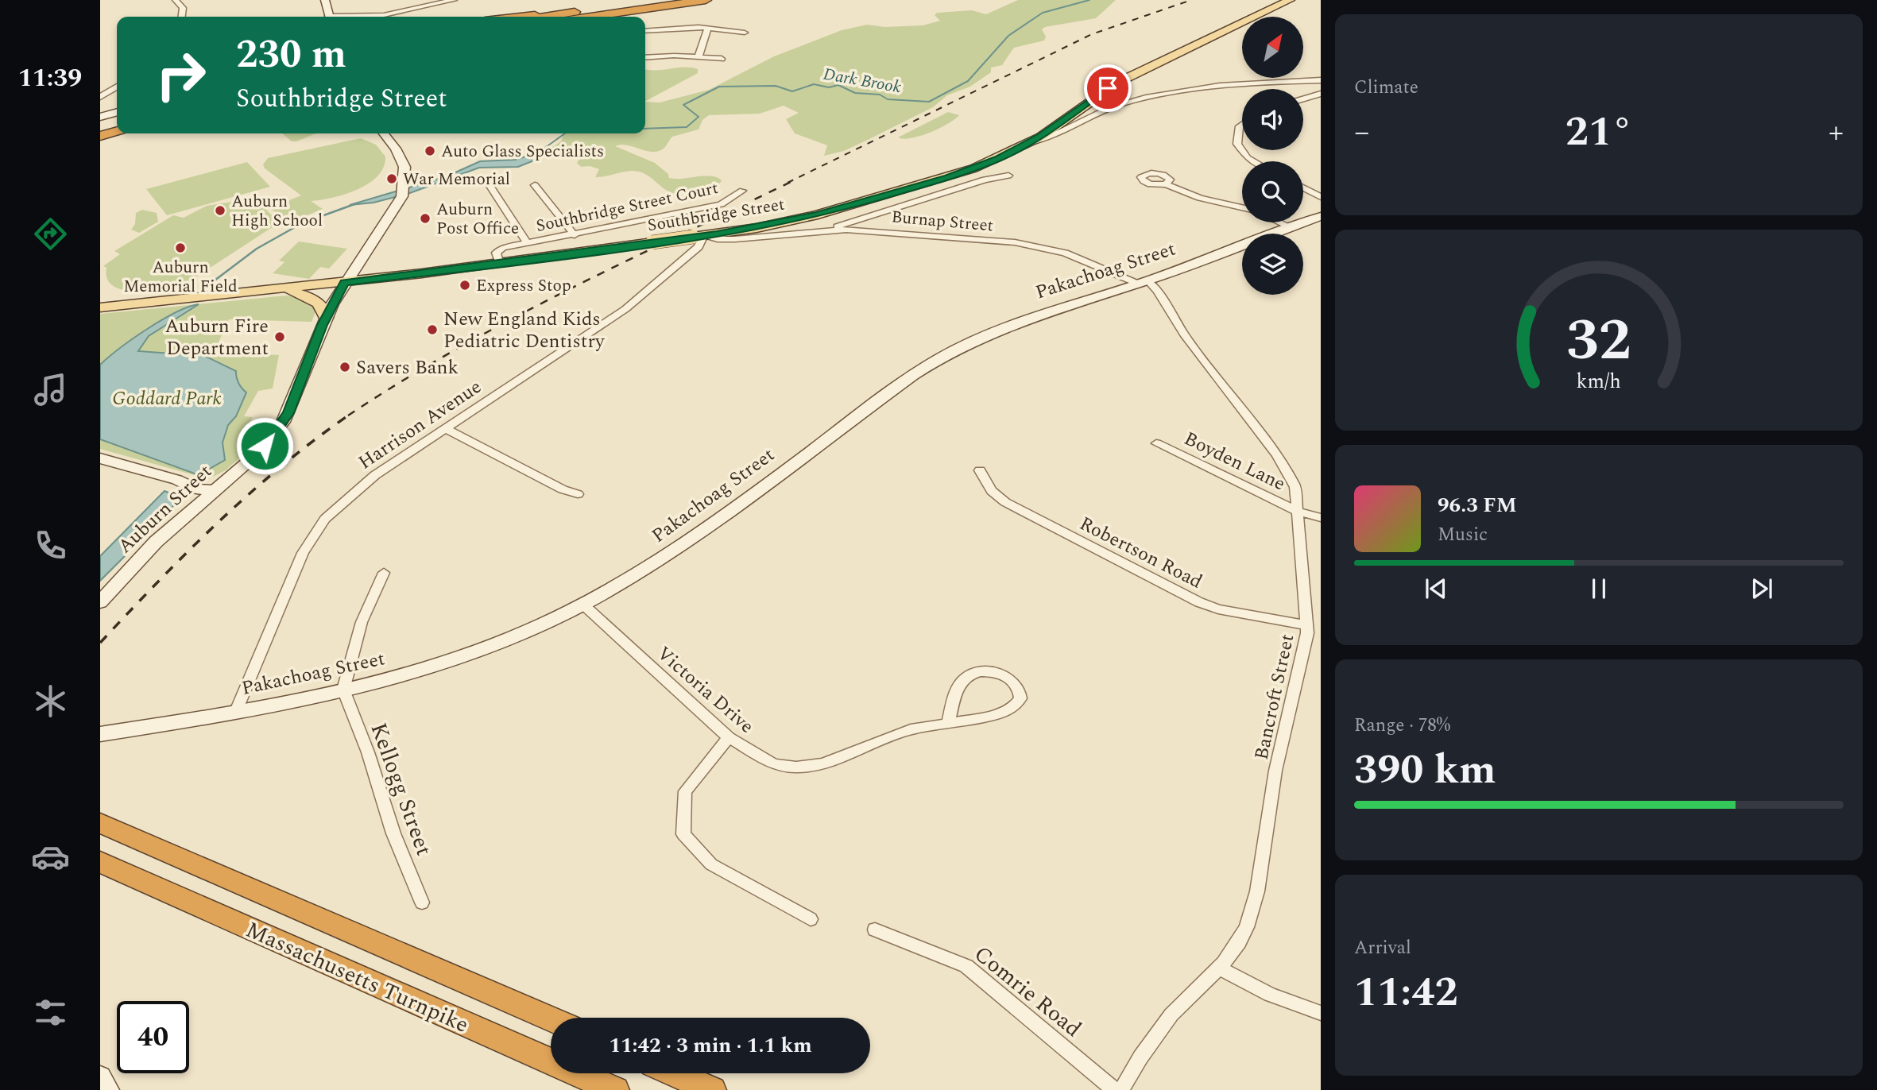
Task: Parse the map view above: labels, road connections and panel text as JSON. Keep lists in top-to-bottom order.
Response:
{
  "streets": {
    "highway": ["Massachusetts Turnpike"],
    "main road": ["Southbridge Street"],
    "street": [
      "Southbridge Street Court",
      "Burnap Street",
      "Pakachoag Street",
      "Harrison Avenue",
      "Boyden Lane",
      "Auburn Street",
      "Robertson Road",
      "Victoria Drive",
      "Bancroft Street",
      "Kellogg Street",
      "Comrie Road"
    ]
  },
  "crossings": [
    ["Southbridge Street Court", "Southbridge Street"],
    ["Southbridge Street", "Burnap Street"],
    ["Southbridge Street", "Harrison Avenue"],
    ["Southbridge Street", "Auburn Street"],
    ["Burnap Street", "Pakachoag Street"],
    ["Burnap Street", "Harrison Avenue"],
    ["Burnap Street", "Bancroft Street"],
    ["Pakachoag Street", "Harrison Avenue"],
    ["Pakachoag Street", "Victoria Drive"],
    ["Pakachoag Street", "Bancroft Street"],
    ["Pakachoag Street", "Kellogg Street"],
    ["Boyden Lane", "Bancroft Street"],
    ["Robertson Road", "Bancroft Street"]
  ],
  "water": ["Dark Brook"],
  "parks": ["Goddard Park"],
  "places": [
    "Auto Glass Specialists",
    "War Memorial",
    "Auburn High School",
    "Auburn Post Office",
    "Auburn Memorial Field",
    "Express Stop",
    "New England Kids Pediatric Dentistry",
    "Auburn Fire Department",
    "Savers Bank"
  ],
  "north": "top right",
  "page": {
    "tabs": "11:39",
    "tile": [
      "Climate",
      ["Range · 78%", "390 km"],
      ["Arrival", "11:42"]
    ],
    "turn": ["230 m", "Southbridge Street"],
    "heat": ["−", "21°", "+"],
    "song": ["96.3 FM", "Music"],
    "limit": "40",
    "trip": "11:42 · 3 min · 1.1 km",
    "gauge": ["32", "km/h"]
  }
}
